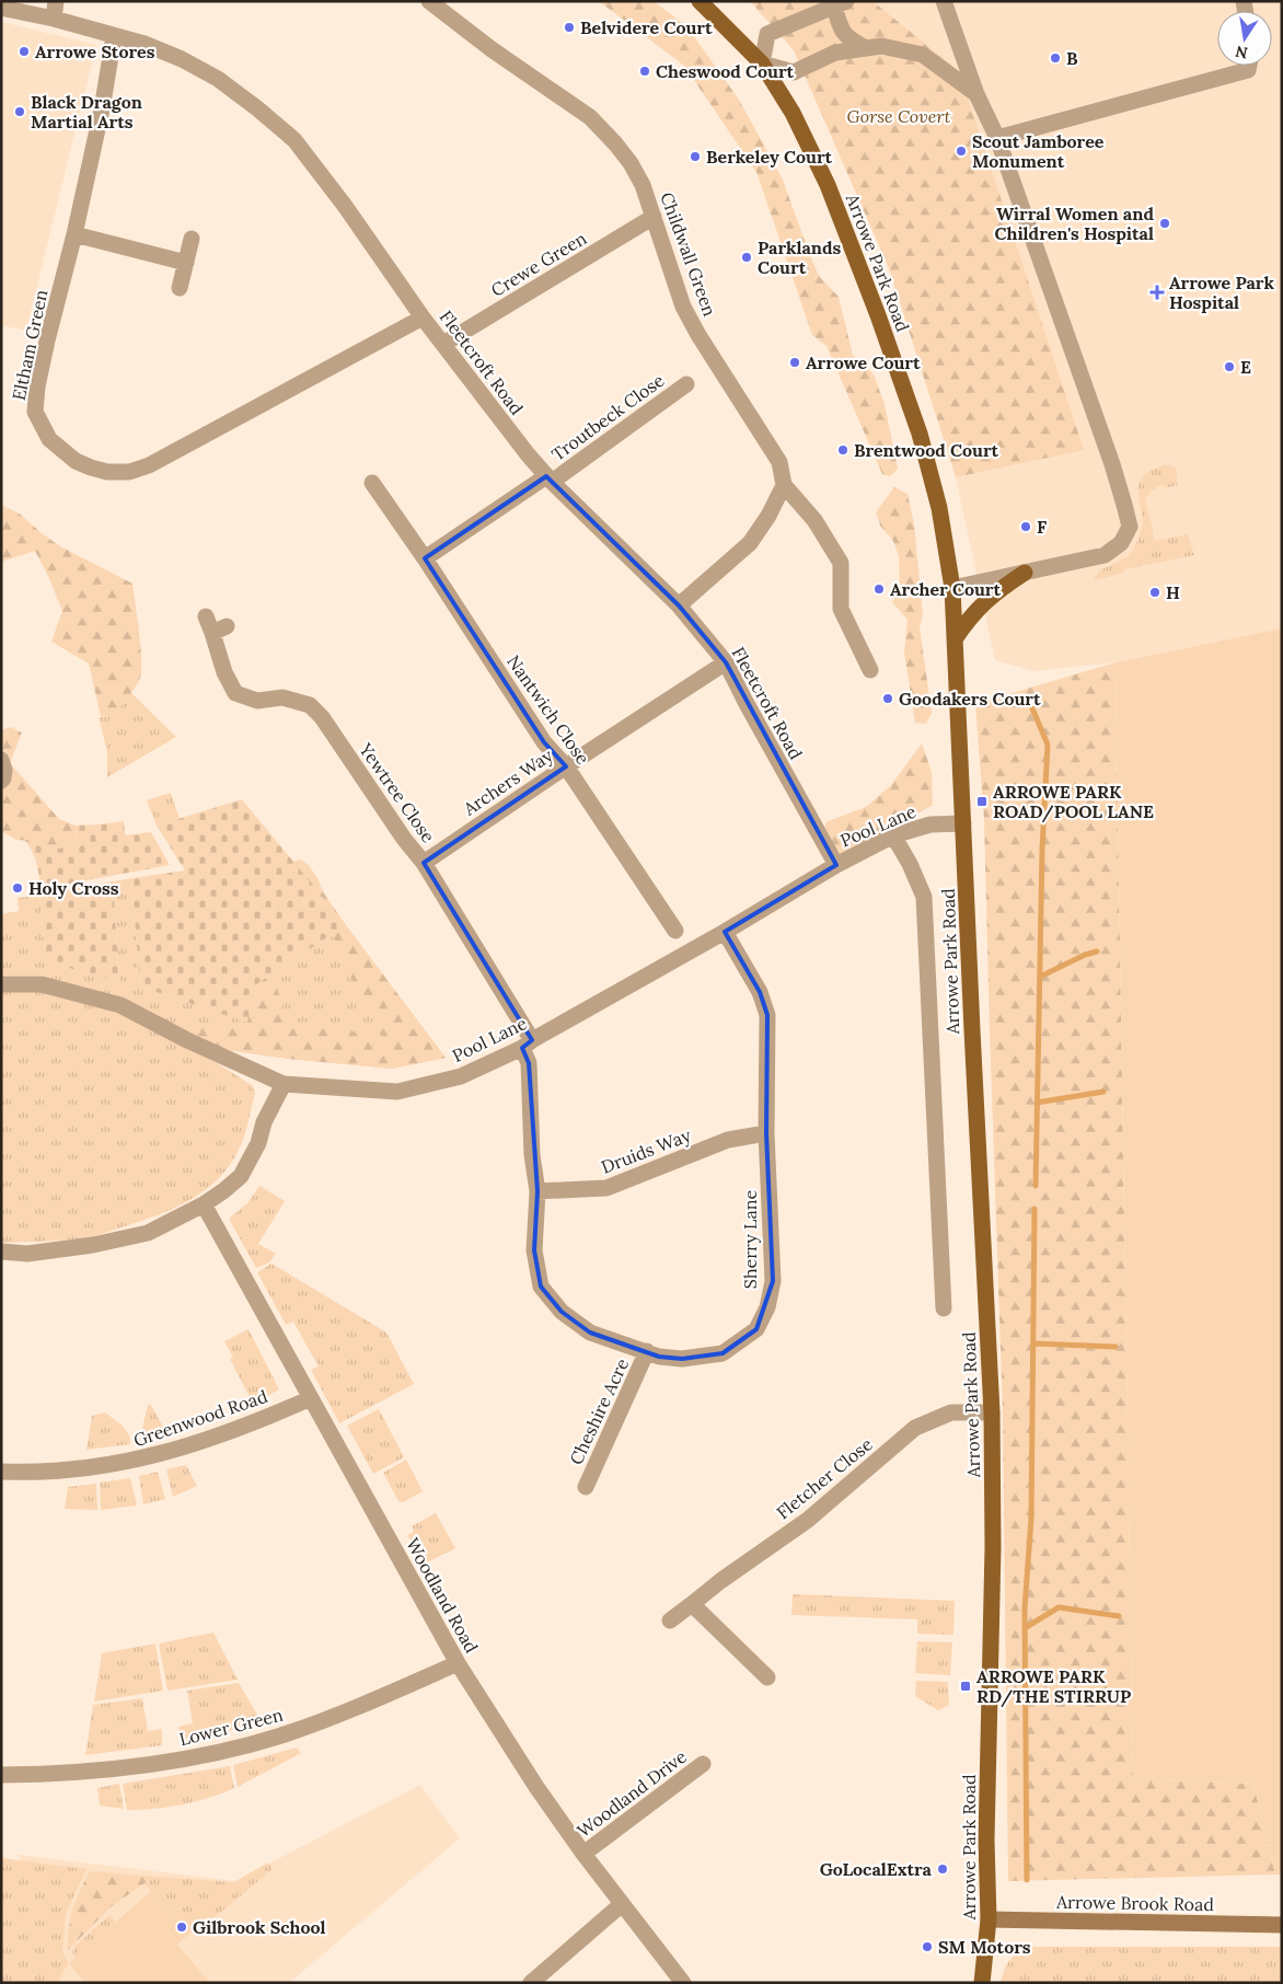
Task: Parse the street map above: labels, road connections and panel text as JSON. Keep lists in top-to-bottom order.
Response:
{
  "streets": {
    "main road": ["Arrowe Park Road"],
    "street": [
      "Childwall Green",
      "Crewe Green",
      "Eltham Green",
      "Fleetcroft Road",
      "Troutbeck Close",
      "Nantwich Close",
      "Archers Way",
      "Yewtree Close",
      "Pool Lane",
      "Druids Way",
      "Sherry Lane",
      "Cheshire Acre",
      "Greenwood Road",
      "Fletcher Close",
      "Woodland Road",
      "Lower Green",
      "Woodland Drive",
      "Arrowe Brook Road"
    ]
  },
  "crossings": [
    ["Childwall Green", "Crewe Green"],
    ["Arrowe Park Road", "Pool Lane"],
    ["Arrowe Park Road", "Fletcher Close"],
    ["Arrowe Park Road", "Arrowe Brook Road"],
    ["Crewe Green", "Fleetcroft Road"],
    ["Eltham Green", "Fleetcroft Road"],
    ["Fleetcroft Road", "Troutbeck Close"],
    ["Fleetcroft Road", "Archers Way"],
    ["Fleetcroft Road", "Pool Lane"],
    ["Troutbeck Close", "Nantwich Close"],
    ["Nantwich Close", "Archers Way"],
    ["Archers Way", "Yewtree Close"],
    ["Yewtree Close", "Pool Lane"],
    ["Yewtree Close", "Sherry Lane"],
    ["Pool Lane", "Sherry Lane"],
    ["Druids Way", "Sherry Lane"],
    ["Sherry Lane", "Cheshire Acre"],
    ["Greenwood Road", "Woodland Road"],
    ["Woodland Road", "Lower Green"],
    ["Woodland Road", "Woodland Drive"]
  ],
  "parks": ["Gorse Covert"],
  "places": {
    "other": [
      "Belvidere Court",
      "Arrowe Stores",
      "B",
      "Cheswood Court",
      "Black Dragon Martial Arts",
      "Scout Jamboree Monument",
      "Berkeley Court",
      "Wirral Women and Children's Hospital",
      "Parklands Court",
      "Arrowe Court",
      "E",
      "Brentwood Court",
      "F",
      "Archer Court",
      "H",
      "Goodakers Court",
      "Holy Cross",
      "GoLocalExtra",
      "Gilbrook School",
      "SM Motors"
    ],
    "health": ["Arrowe Park Hospital"],
    "transit": ["ARROWE PARK ROAD/POOL LANE", "ARROWE PARK RD/THE STIRRUP"]
  },
  "north": "bottom"
}
